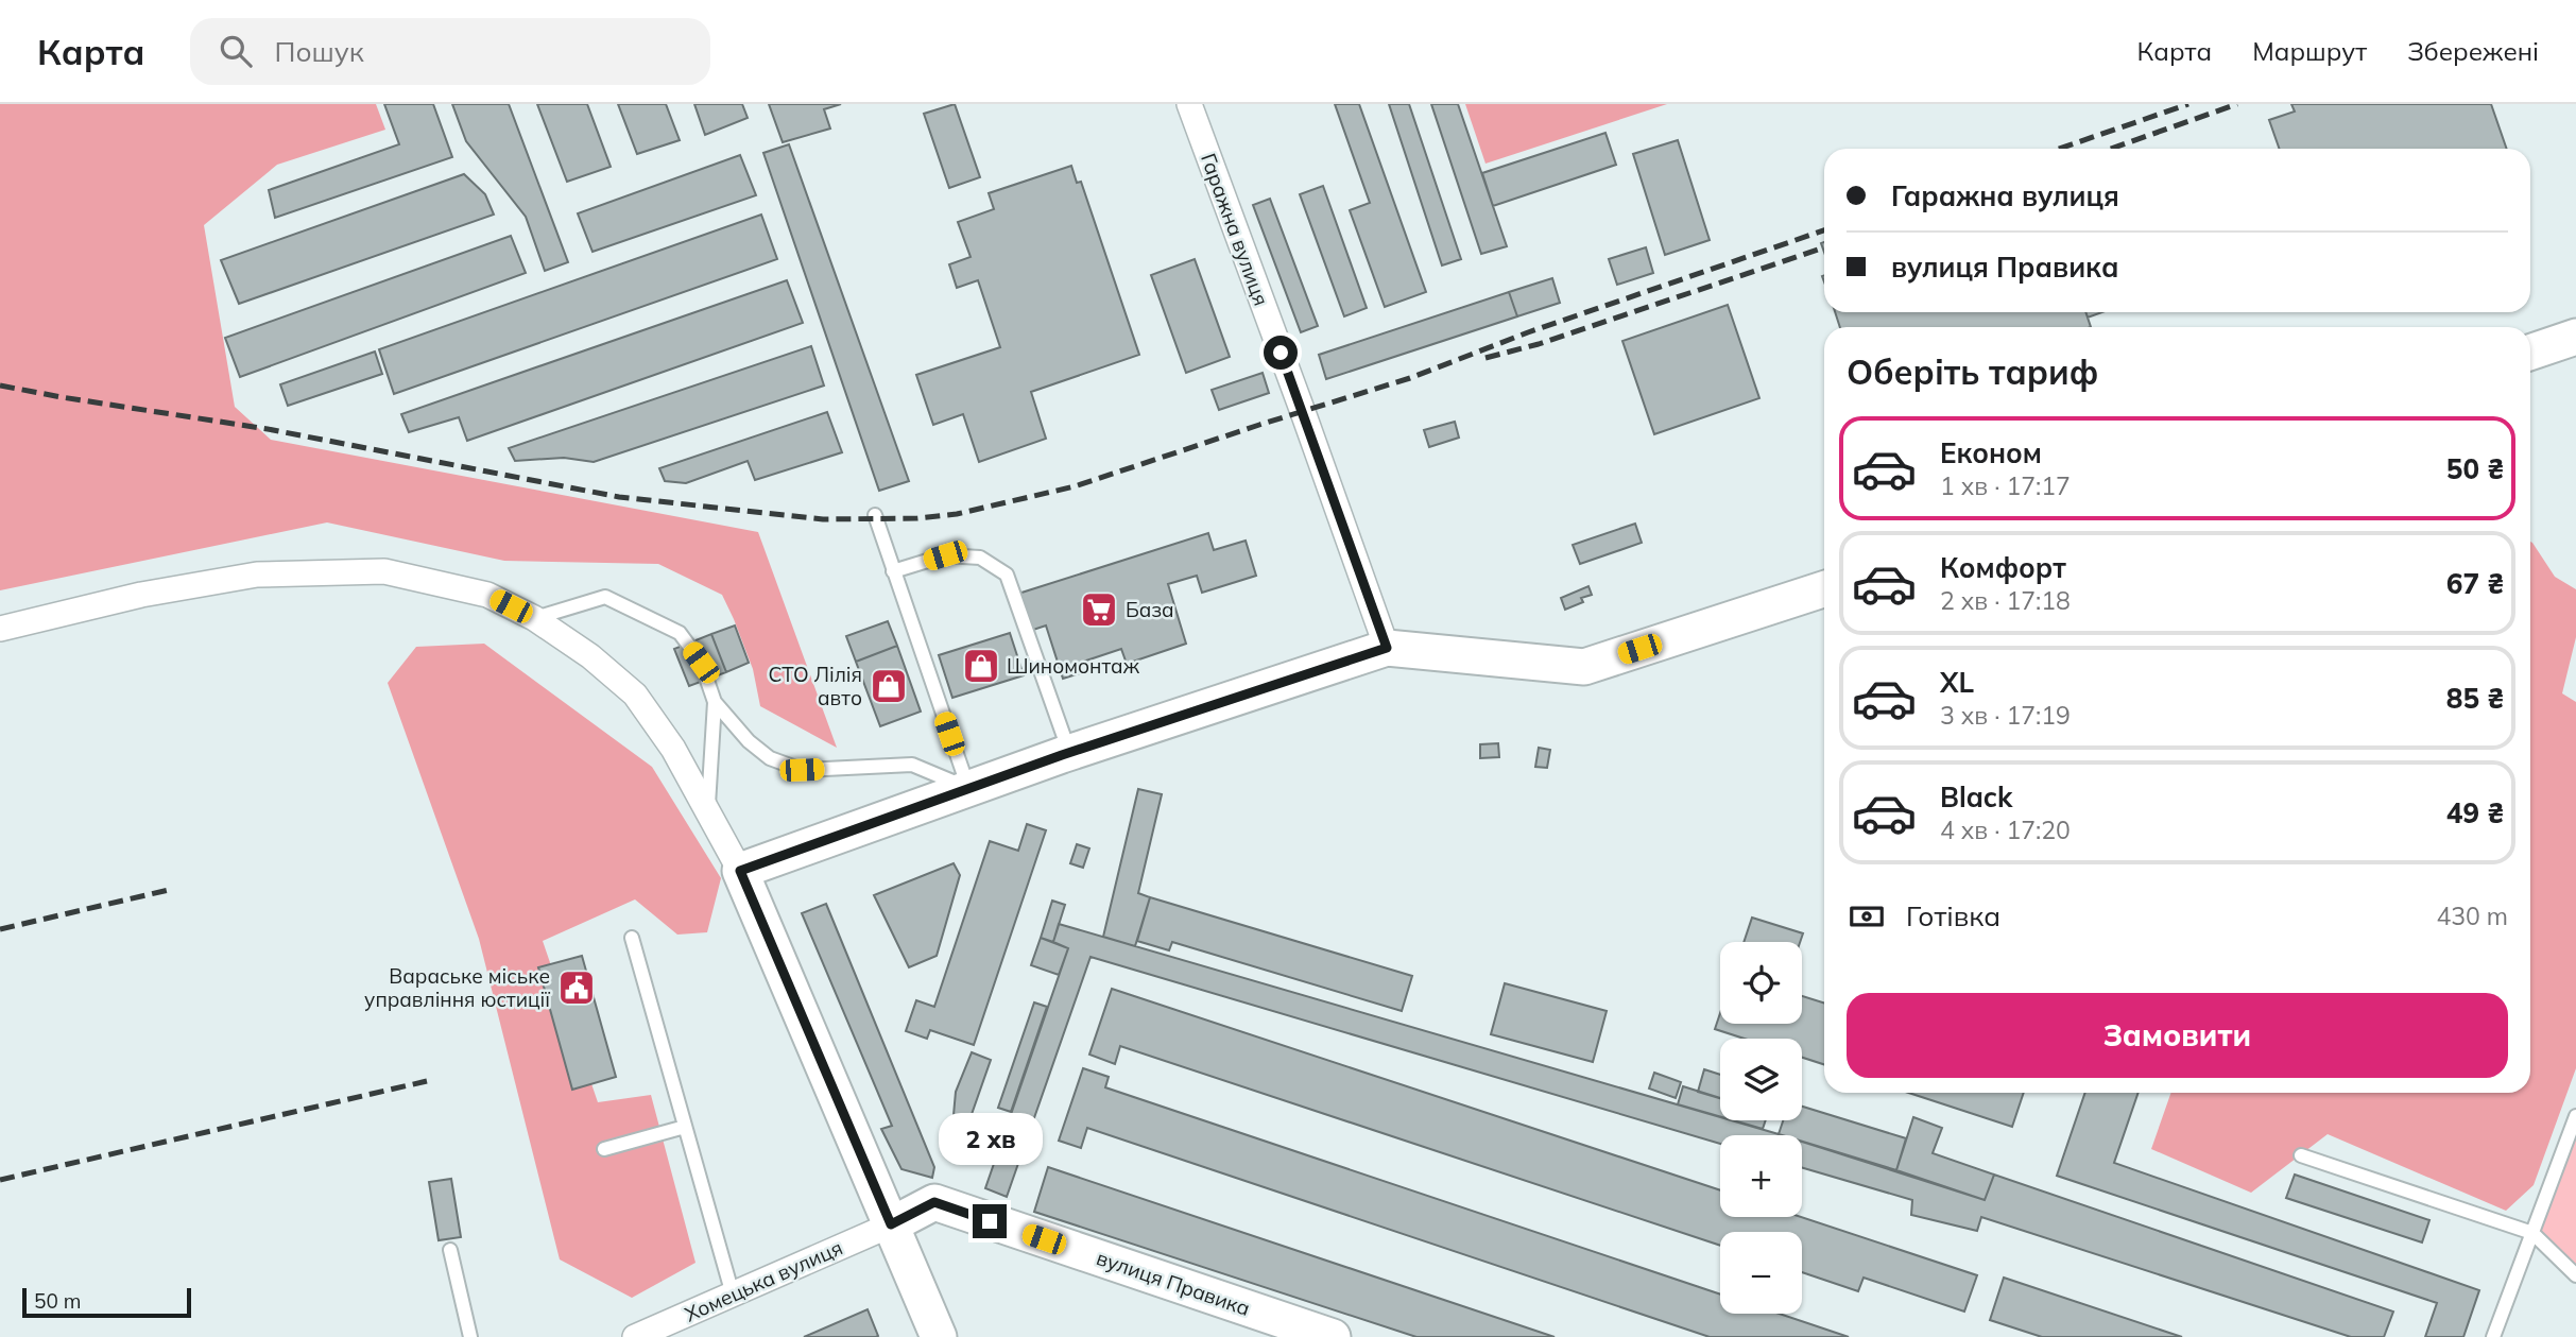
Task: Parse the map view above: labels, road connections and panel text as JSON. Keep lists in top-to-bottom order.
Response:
{
  "streets": {
    "street": ["Гаражна вулиця", "Хомецька вулиця", "вулиця Правика"]
  },
  "crossings": [
    ["Хомецька вулиця", "вулиця Правика"]
  ],
  "places": {
    "supermarket": ["База"],
    "shop": ["Шиномонтаж", "СТО Лілія авто"],
    "public building": ["Вараське міське управління юстиції"]
  },
  "scale_bar": "50 m",
  "page": {
    "header": "Карта",
    "search": "Пошук",
    "nav": ["Карта", "Маршрут", "Збережені"],
    "banner": ["Гаражна вулиця", "вулиця Правика"],
    "heading": "Оберіть тариф",
    "list": [
      {
        "name": "Економ",
        "note": "1 хв · 17:17",
        "value": "50 ₴"
      },
      {
        "name": "Комфорт",
        "note": "2 хв · 17:18",
        "value": "67 ₴"
      },
      {
        "name": "XL",
        "note": "3 хв · 17:19",
        "value": "85 ₴"
      },
      {
        "name": "Black",
        "note": "4 хв · 17:20",
        "value": "49 ₴"
      }
    ],
    "pay": ["Готівка", "430 m"],
    "map_buttons": ["+", "−"],
    "buttons": "Замовити",
    "bubble": "2 хв",
    "scale": "50 m"
  }
}
